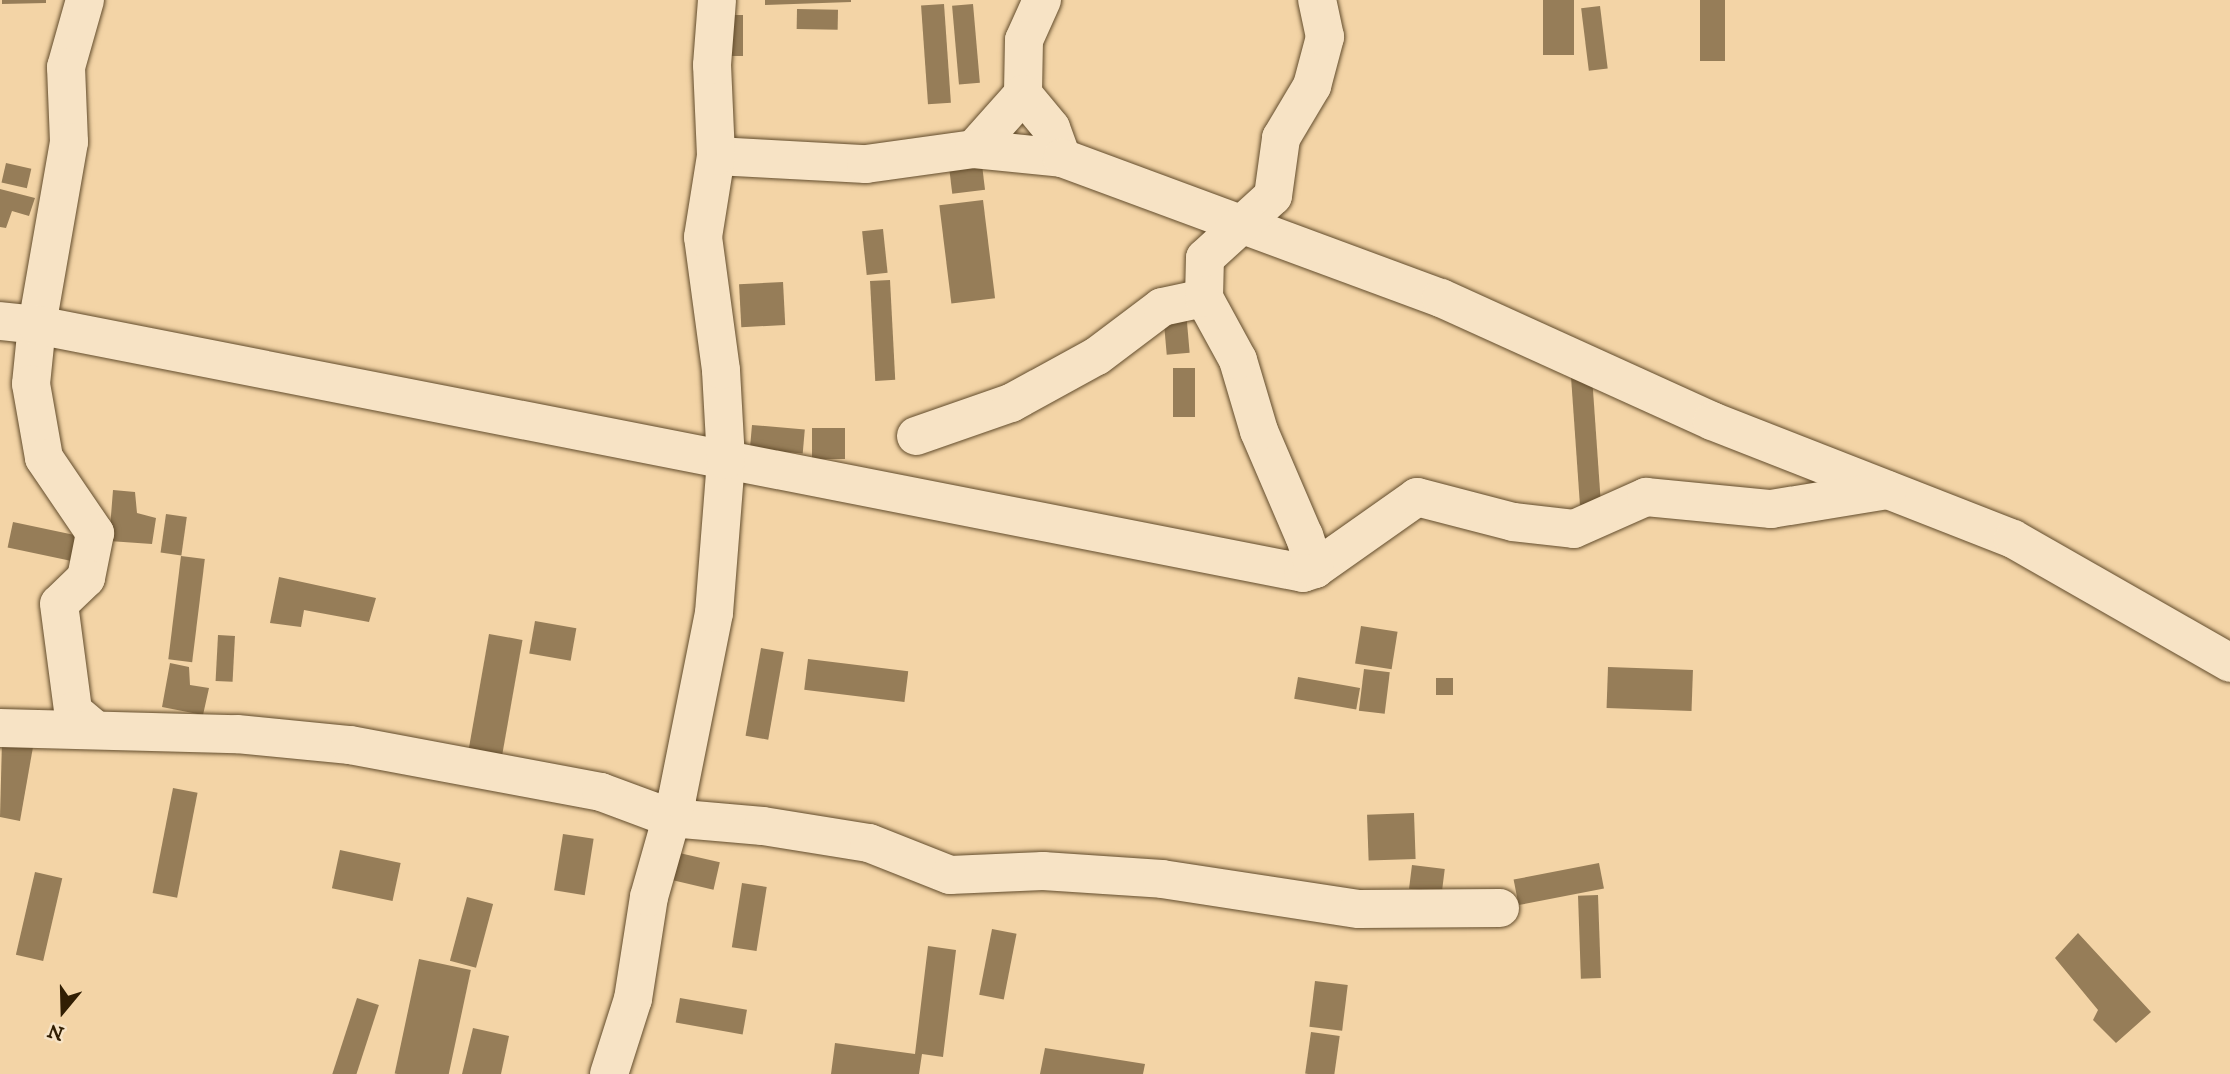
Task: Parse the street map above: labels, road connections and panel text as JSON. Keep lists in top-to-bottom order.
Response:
{
  "north": "bottom"
}
